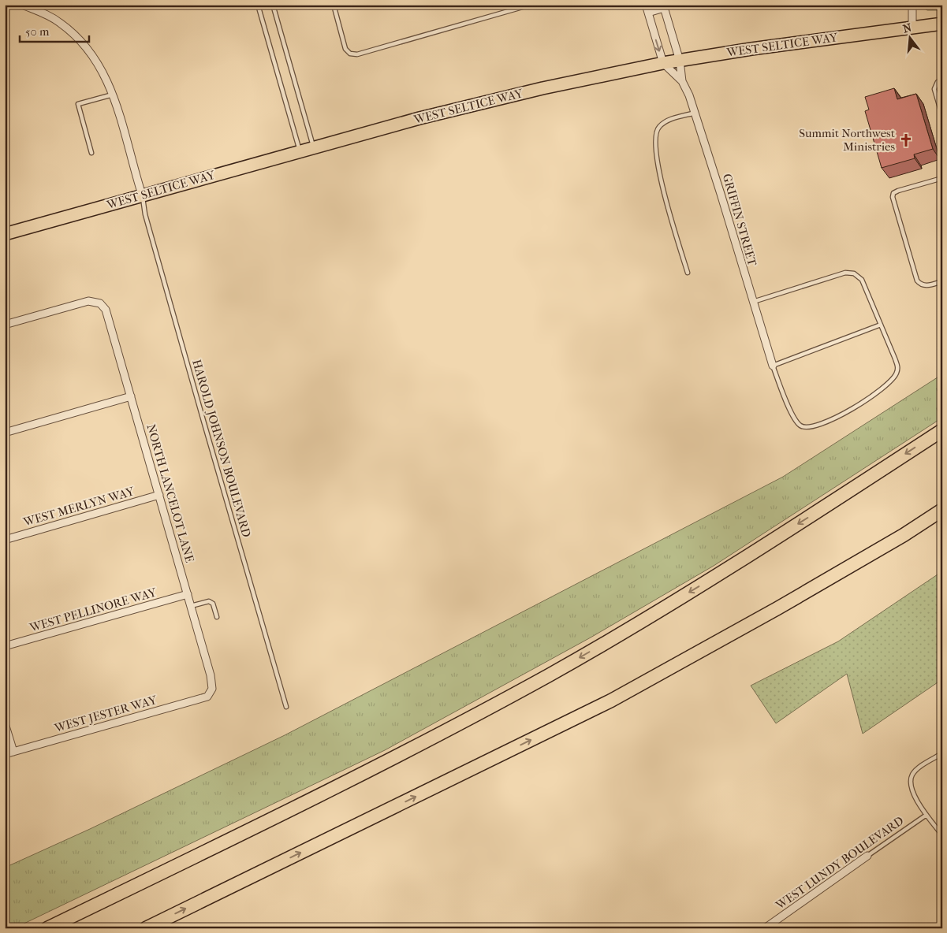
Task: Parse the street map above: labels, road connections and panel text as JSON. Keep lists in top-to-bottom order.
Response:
{
  "streets": {
    "main road": ["WEST SELTICE WAY"],
    "street": [
      "GRIFFIN STREET",
      "NORTH LANCELOT LANE",
      "WEST MERLYN WAY",
      "WEST PELLINORE WAY",
      "WEST JESTER WAY",
      "WEST LUNDY BOULEVARD"
    ],
    "lane": ["HAROLD JOHNSON BOULEVARD"]
  },
  "crossings": [
    ["WEST SELTICE WAY", "GRIFFIN STREET"],
    ["WEST SELTICE WAY", "HAROLD JOHNSON BOULEVARD"],
    ["NORTH LANCELOT LANE", "WEST MERLYN WAY"],
    ["NORTH LANCELOT LANE", "WEST PELLINORE WAY"],
    ["NORTH LANCELOT LANE", "WEST JESTER WAY"]
  ],
  "places": {
    "church": ["Summit Northwest Ministries"]
  },
  "scale_bar": "50 m",
  "north": "top"
}
